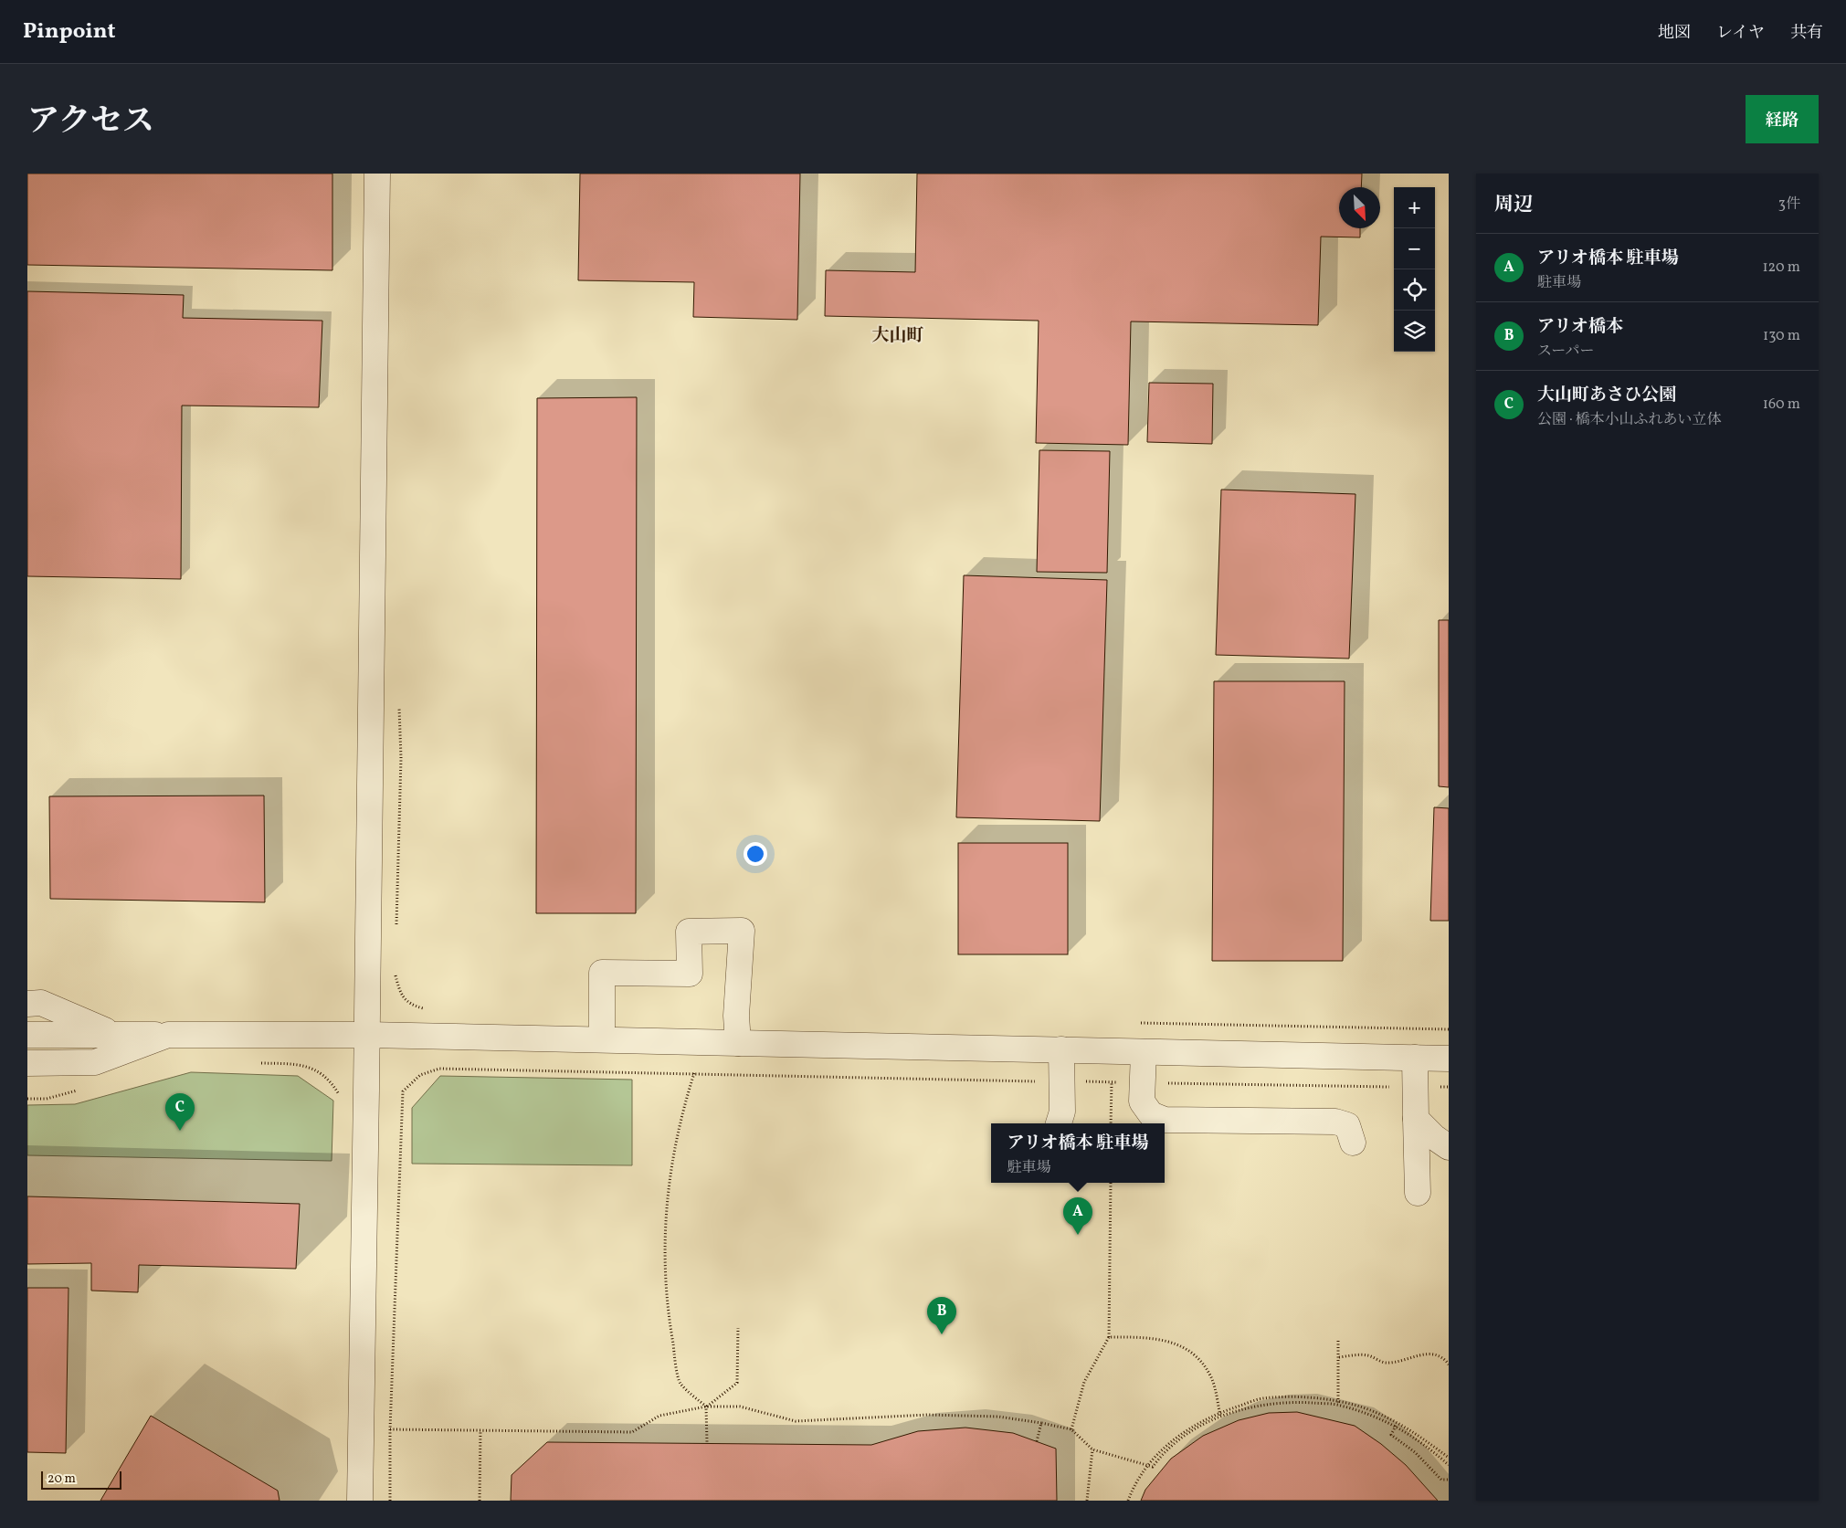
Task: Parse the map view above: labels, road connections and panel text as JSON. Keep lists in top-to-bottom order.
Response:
{
  "districts": ["大山町"],
  "scale_bar": "20 m",
  "north": "bottom right",
  "page": {
    "header": "Pinpoint",
    "nav": ["地図", "レイヤ", "共有"],
    "title": "アクセス",
    "buttons": "経路",
    "heading": ["周辺", "3件"],
    "map_buttons": ["+", "−"],
    "list": [
      {
        "mark": "A",
        "name": "アリオ橋本 駐車場",
        "note": "駐車場",
        "value": "120 m"
      },
      {
        "mark": "B",
        "name": "アリオ橋本",
        "note": "スーパー",
        "value": "130 m"
      },
      {
        "mark": "C",
        "name": "大山町あさひ公園",
        "note": "公園 · 橋本小山ふれあい立体",
        "value": "160 m"
      }
    ],
    "pins": ["C", "A", "B"],
    "popup": ["アリオ橋本 駐車場", "駐車場"],
    "scale": "20 m"
  }
}
